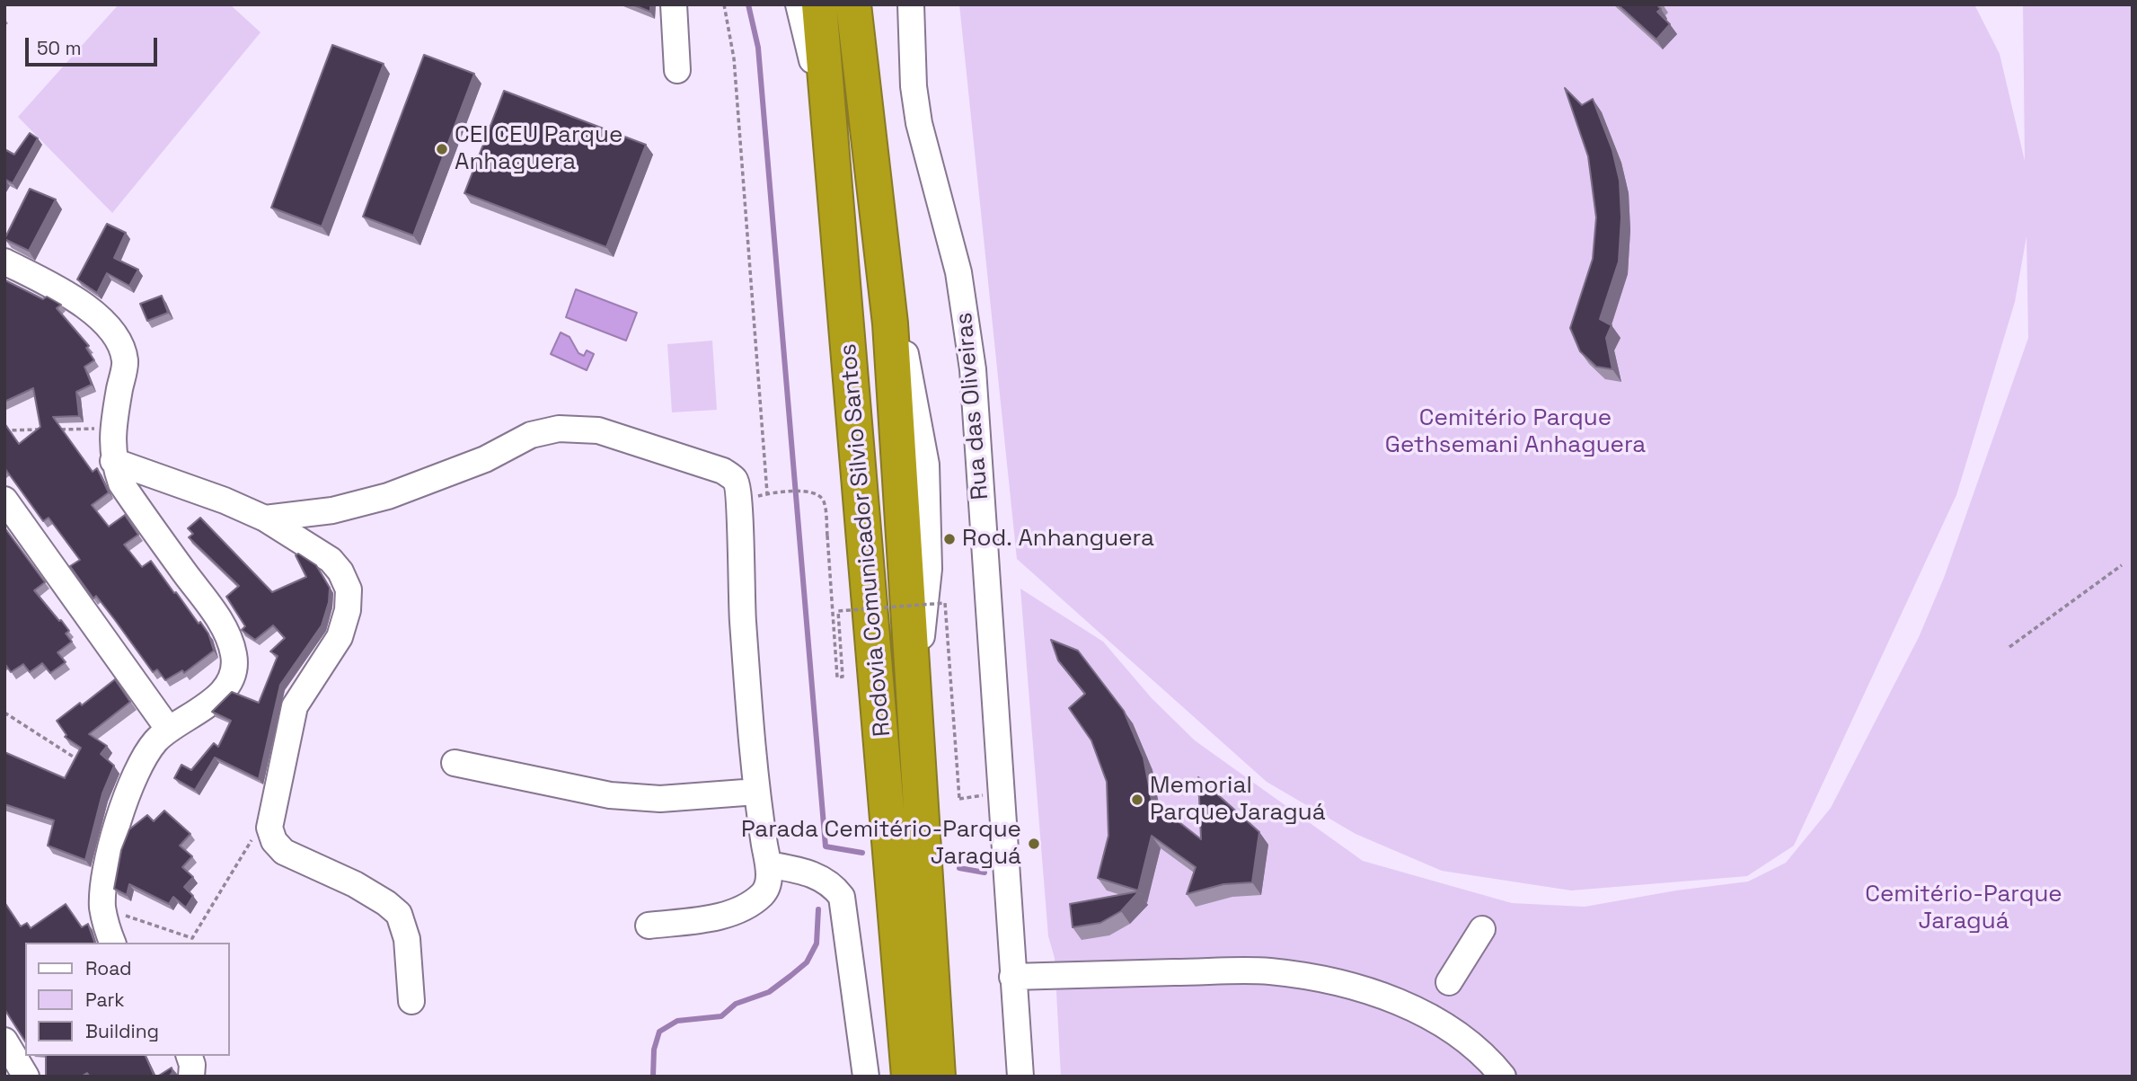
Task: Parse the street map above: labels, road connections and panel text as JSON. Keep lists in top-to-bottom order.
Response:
{
  "streets": {
    "highway": ["Rodovia Comunicador Silvio Santos"],
    "street": ["Rua das Oliveiras"]
  },
  "parks": ["Cemitério Parque Gethsemani Anhaguera", "Cemitério-Parque Jaraguá"],
  "places": [
    "CEI CEU Parque Anhaguera",
    "Rod. Anhanguera",
    "Memorial Parque Jaraguá",
    "Parada Cemitério-Parque Jaraguá"
  ],
  "legend": ["Road", "Park", "Building"],
  "scale_bar": "50 m"
}
